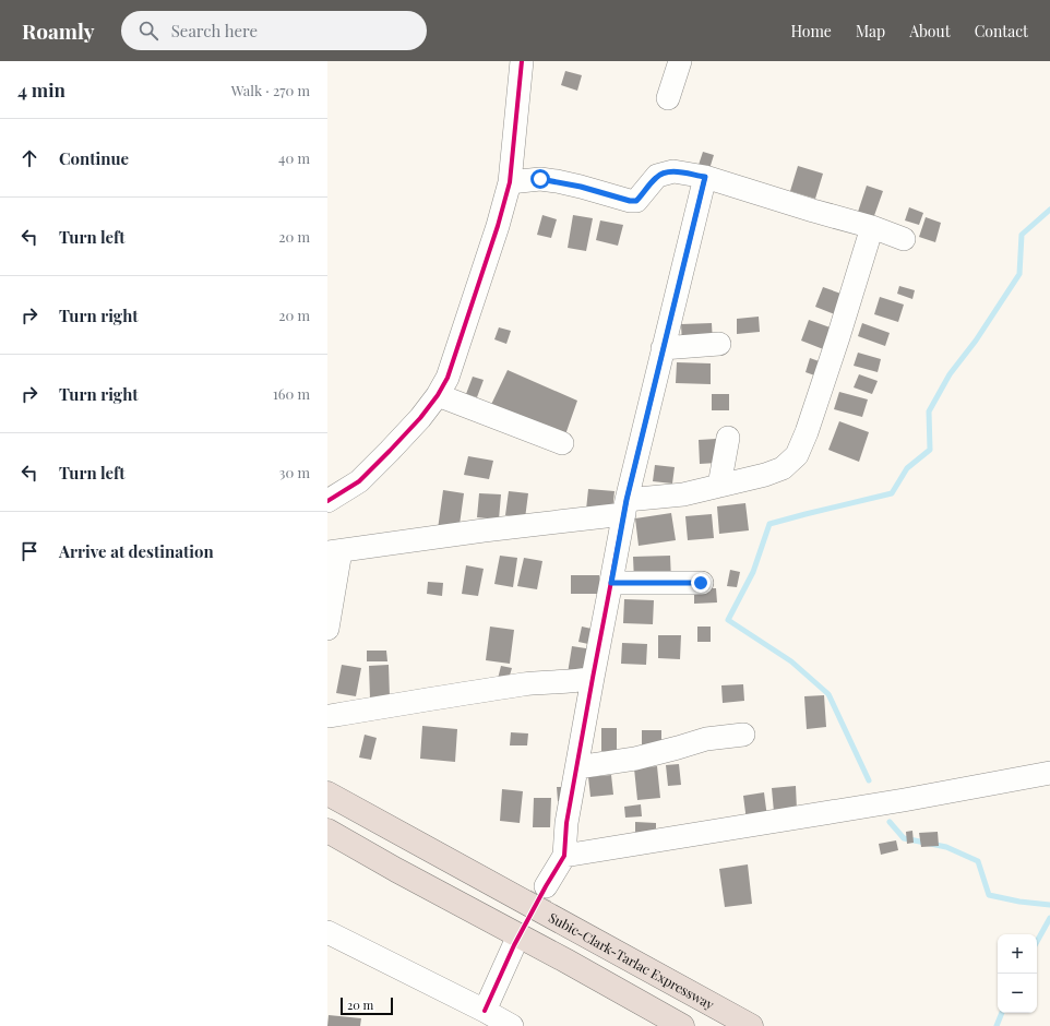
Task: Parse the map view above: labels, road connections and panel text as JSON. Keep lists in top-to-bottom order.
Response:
{
  "streets": {
    "highway": ["Subic-Clark-Tarlac Expressway"]
  },
  "scale_bar": "20 m",
  "page": {
    "header": "Roamly",
    "search": "Search here",
    "nav": [
      "Home",
      "Map",
      "About",
      "Contact"
    ],
    "heading": ["4 min", "Walk · 270 m"],
    "list": [
      ["Continue", "40 m"],
      ["Turn left", "20 m"],
      ["Turn right", "20 m"],
      ["Turn right", "160 m"],
      ["Turn left", "30 m"],
      "Arrive at destination"
    ],
    "map_buttons": ["+", "−"],
    "scale": "20 m"
  }
}
